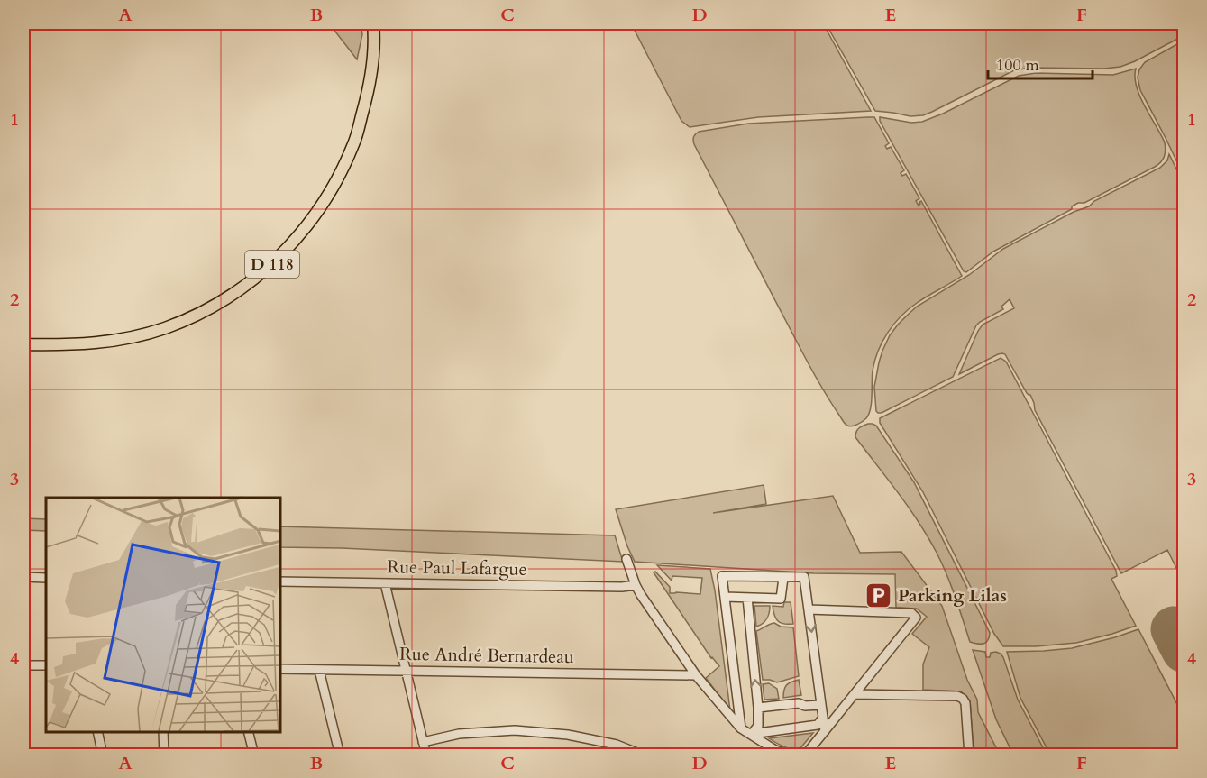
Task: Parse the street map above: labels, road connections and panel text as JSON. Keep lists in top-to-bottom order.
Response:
{
  "streets": {
    "main road": ["D 118"],
    "street": ["Rue Paul Lafargue", "Rue André Bernardeau"]
  },
  "places": {
    "parking": ["Parking Lilas"]
  },
  "scale_bar": "100 m",
  "grid": {
    "columns": [
      "A",
      "B",
      "C",
      "D",
      "E",
      "F"
    ],
    "rows": [
      "1",
      "2",
      "3",
      "4"
    ]
  }
}
